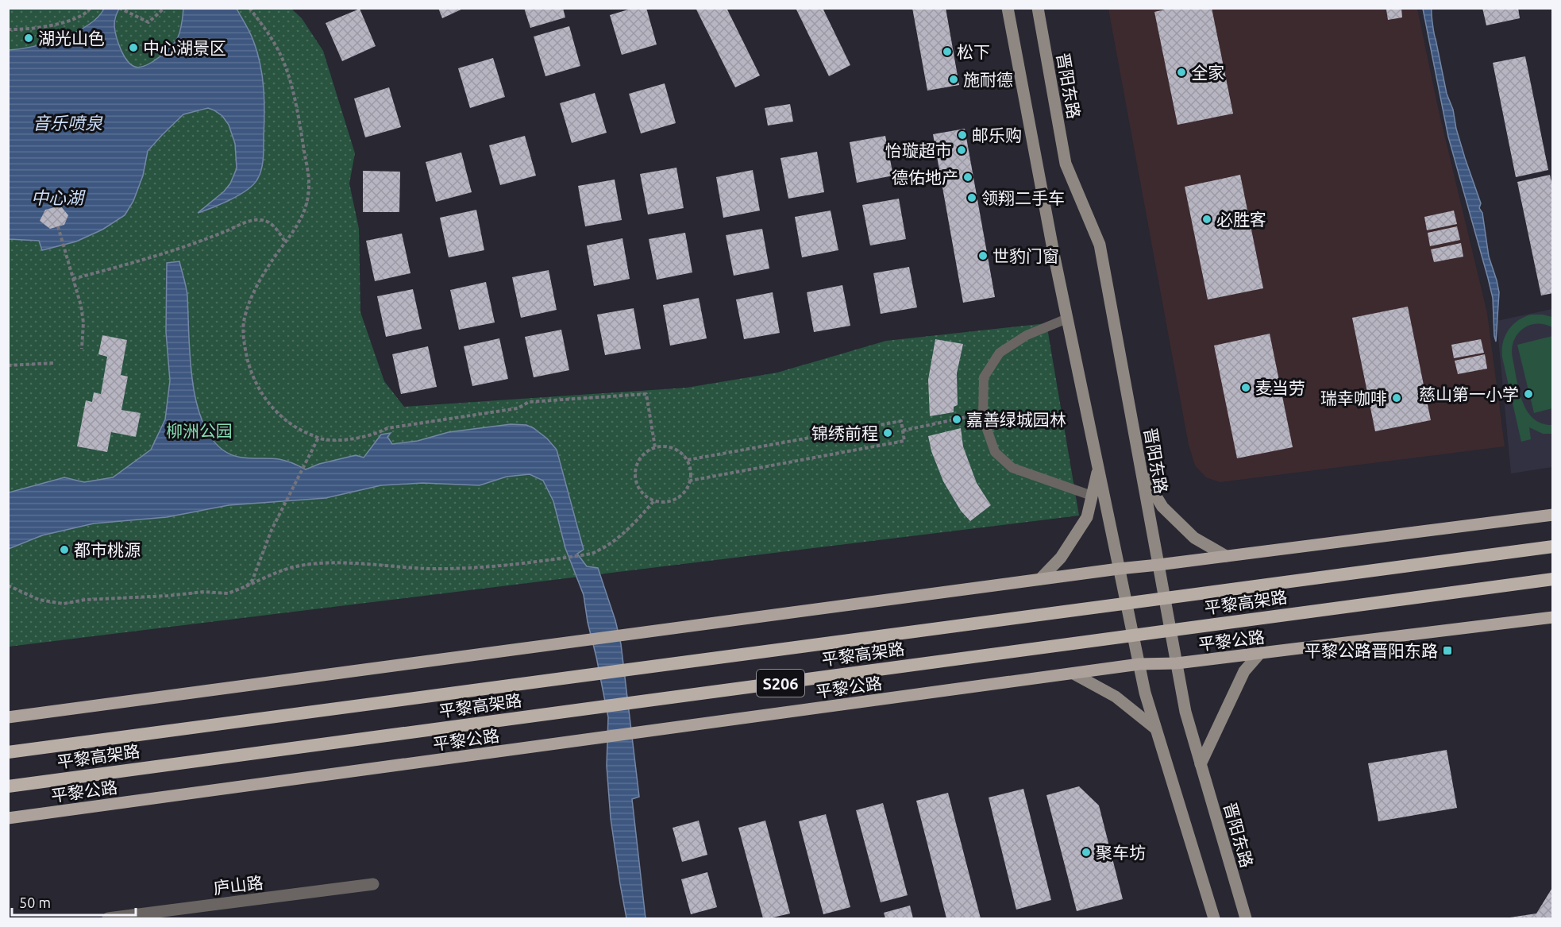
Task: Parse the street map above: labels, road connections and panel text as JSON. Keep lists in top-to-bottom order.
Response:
{
  "streets": {
    "highway": ["平黎高架路", "S206"],
    "main road": ["晋阳东路", "平黎公路"],
    "street": ["庐山路"]
  },
  "crossings": [
    ["晋阳东路", "平黎公路"]
  ],
  "water": ["音乐喷泉", "中心湖"],
  "parks": ["柳洲公园"],
  "places": {
    "other": [
      "湖光山色",
      "中心湖景区",
      "松下",
      "全家",
      "施耐德",
      "邮乐购",
      "怡璇超市",
      "德佑地产",
      "领翔二手车",
      "必胜客",
      "世豹门窗",
      "麦当劳",
      "慈山第一小学",
      "瑞幸咖啡",
      "嘉善绿城园林",
      "锦绣前程",
      "都市桃源",
      "聚车坊"
    ],
    "transit": ["平黎公路晋阳东路"]
  },
  "scale_bar": "50 m"
}
